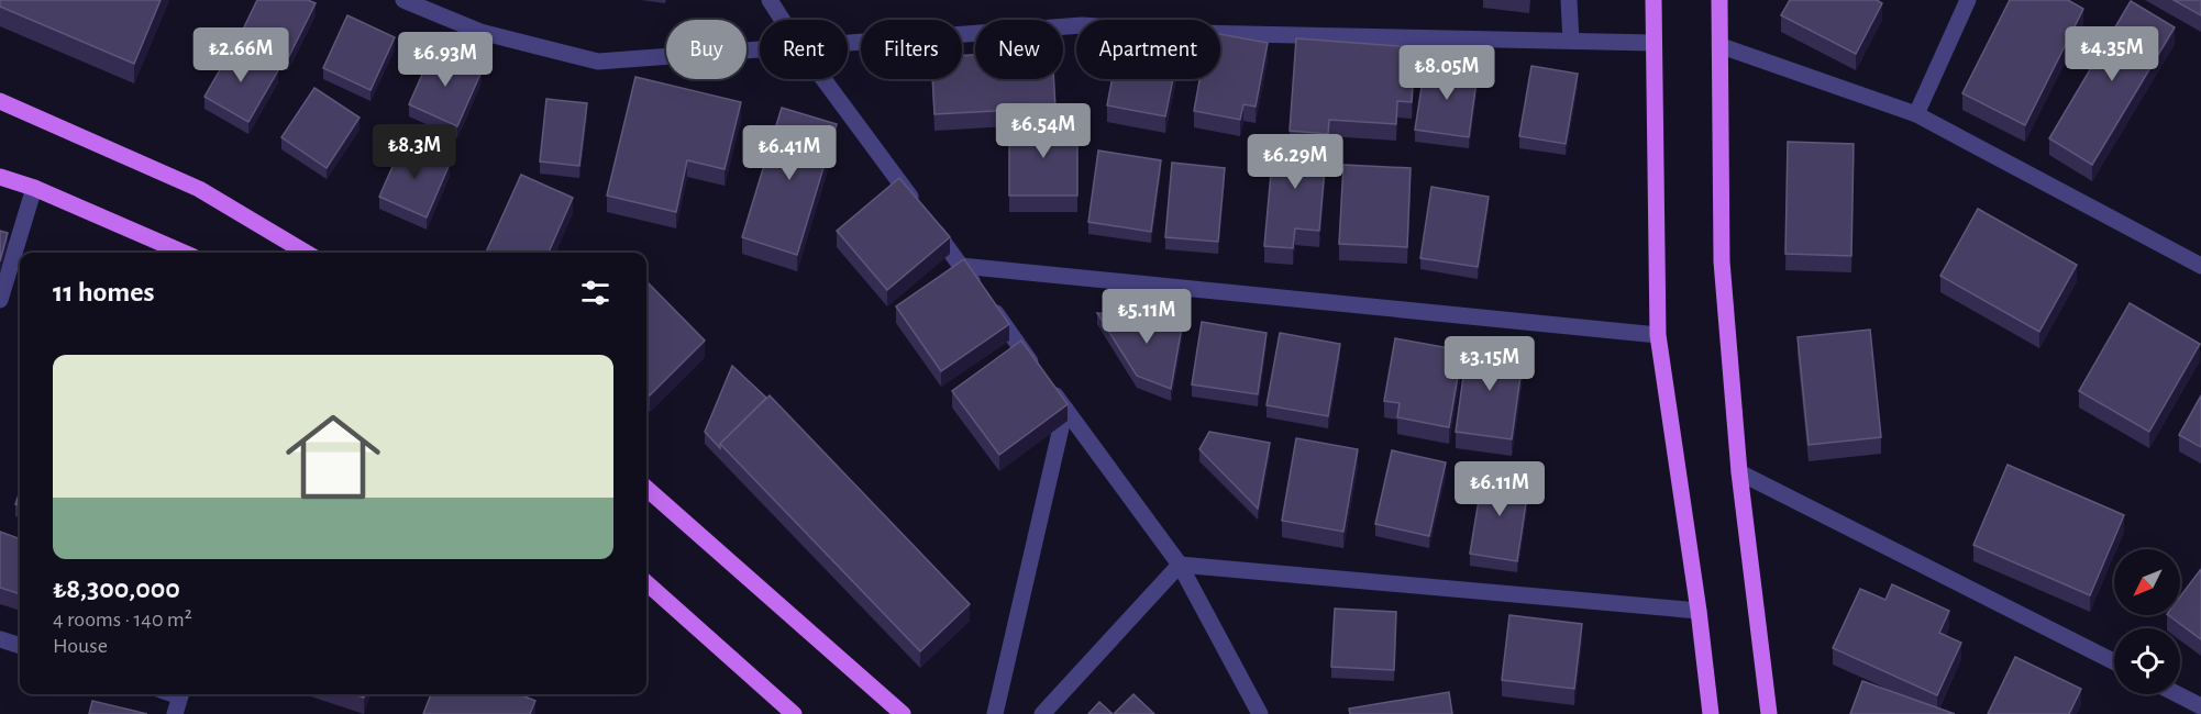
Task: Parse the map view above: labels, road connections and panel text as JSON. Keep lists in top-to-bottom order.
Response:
{
  "north": "bottom left",
  "page": {
    "chip": [
      "Buy",
      "Rent",
      "Filters",
      "New",
      "Apartment"
    ],
    "price": [
      "₺4.35M",
      "₺2.66M",
      "₺6.93M",
      "₺8.05M",
      "₺6.54M",
      "₺8.3M",
      "₺6.41M",
      "₺6.29M",
      "₺5.11M",
      "₺3.15M",
      "₺6.11M"
    ],
    "heading": "11 homes",
    "list": [
      {
        "name": "₺8,300,000",
        "note": "4 rooms · 140 m² · House"
      }
    ]
  }
}
